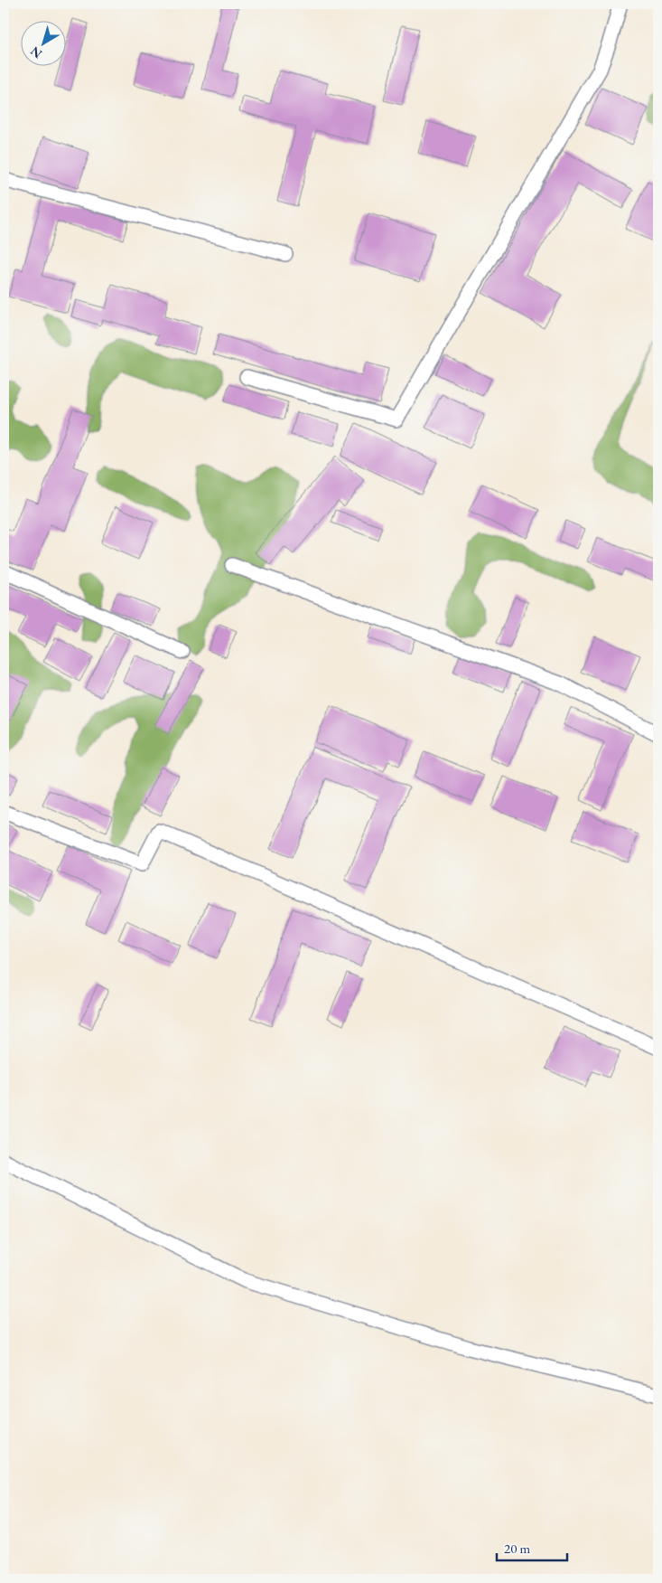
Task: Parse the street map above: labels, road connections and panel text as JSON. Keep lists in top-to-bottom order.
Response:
{
  "scale_bar": "20 m",
  "north": "bottom left"
}
